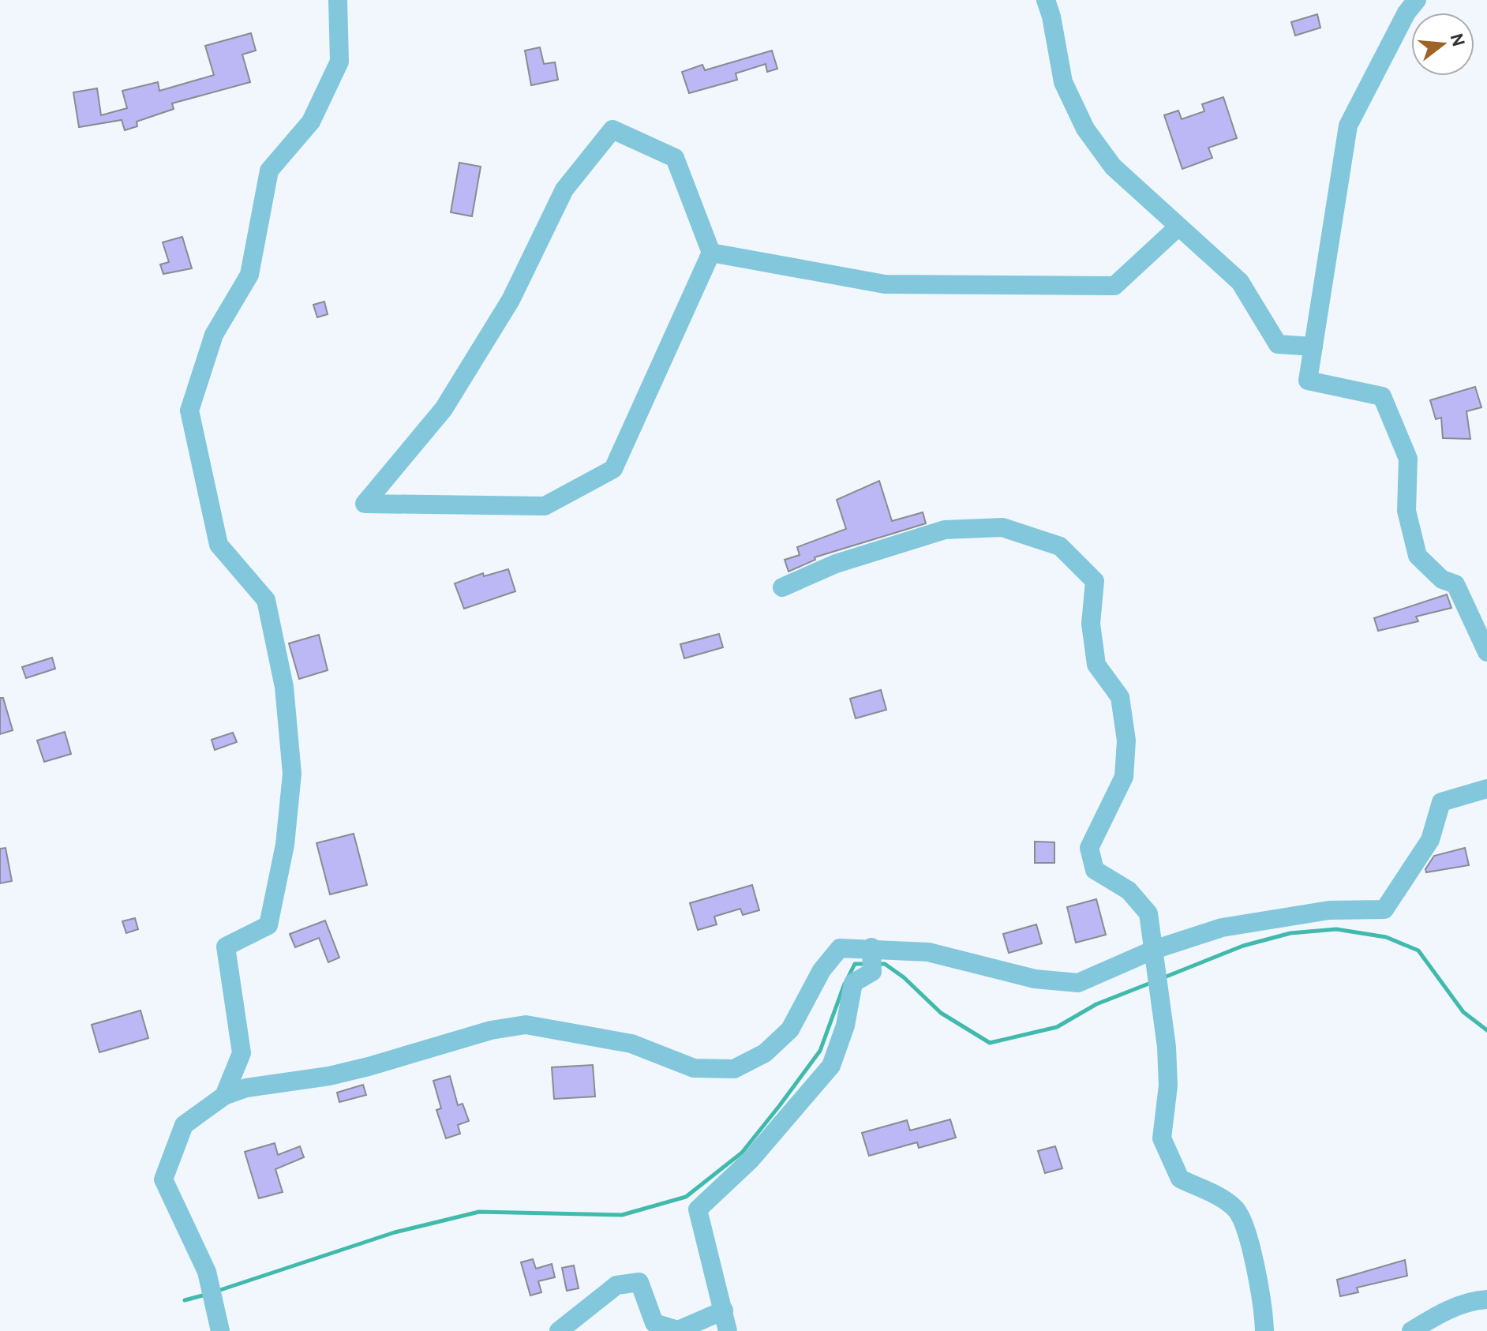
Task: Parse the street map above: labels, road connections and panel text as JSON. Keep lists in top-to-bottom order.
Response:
{
  "north": "right"
}
